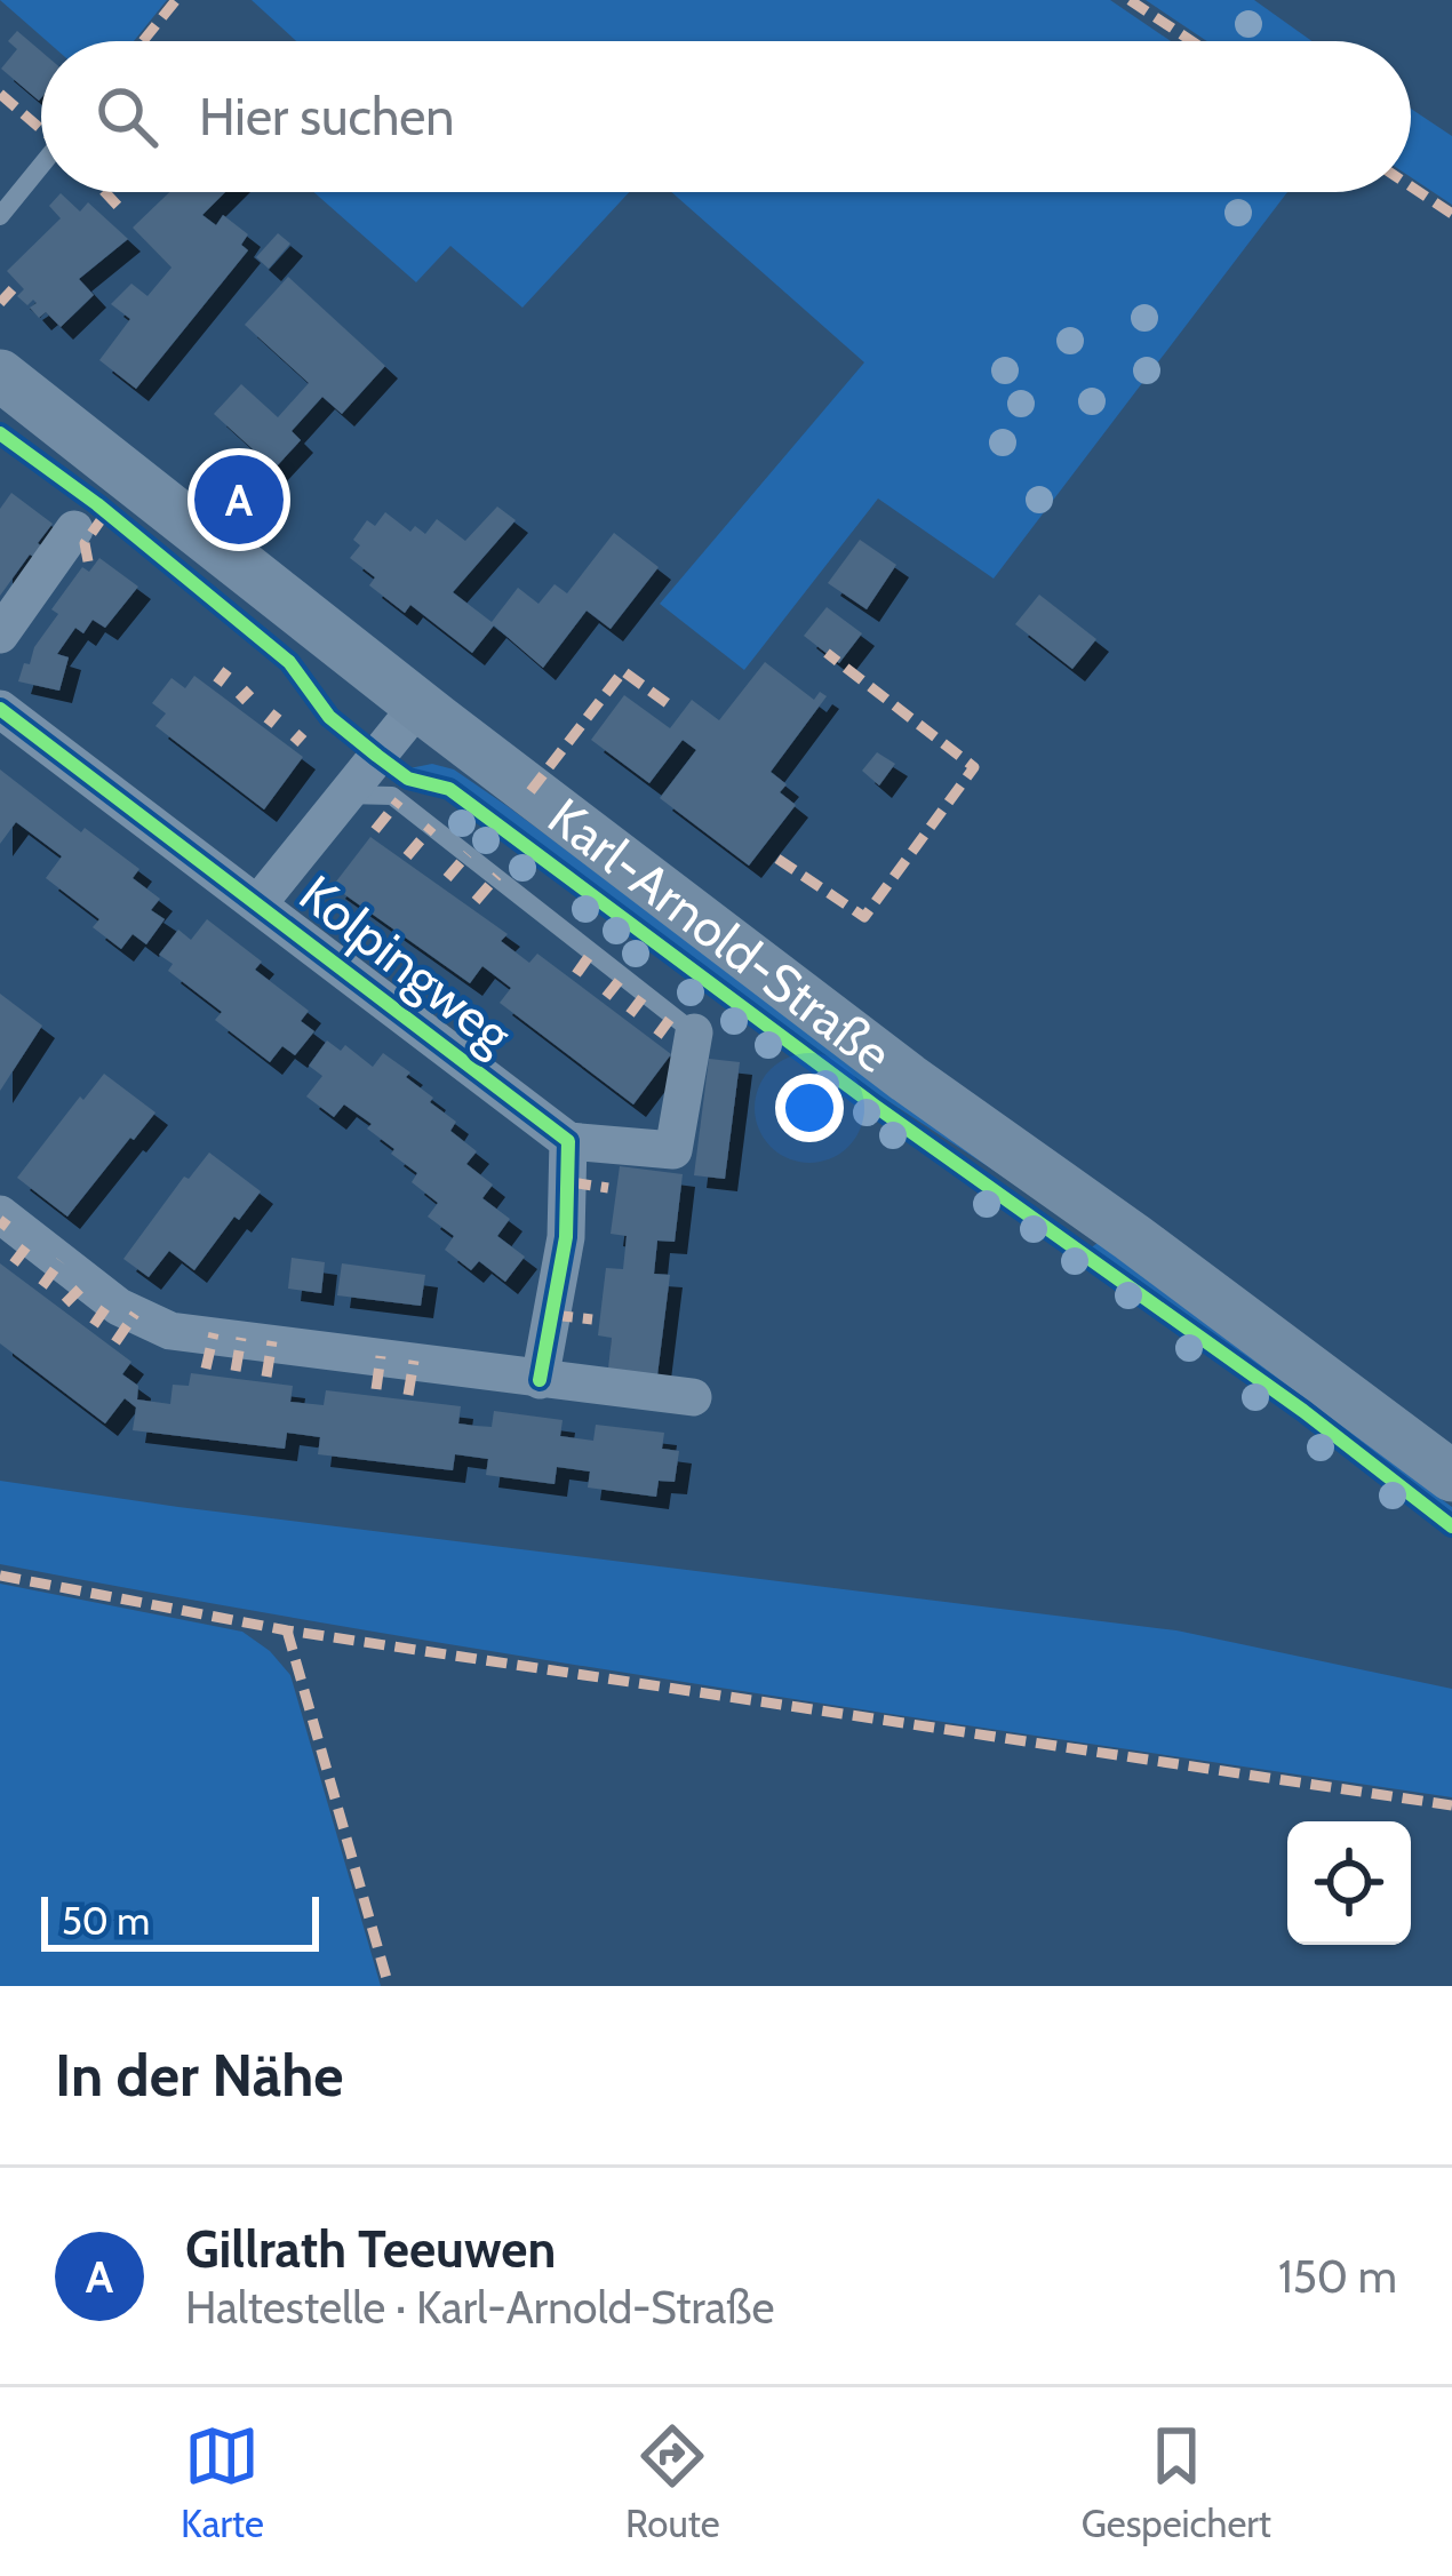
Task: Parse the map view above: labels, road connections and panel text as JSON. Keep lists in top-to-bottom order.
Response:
{
  "streets": {
    "main road": ["Karl-Arnold-Straße"],
    "street": ["Kolpingweg"]
  },
  "crossings": [
    ["Karl-Arnold-Straße", "Kolpingweg"]
  ],
  "scale_bar": "50 m",
  "page": {
    "search": "Hier suchen",
    "pins": "A",
    "scale": "50 m",
    "heading": "In der Nähe",
    "list": [
      {
        "mark": "A",
        "name": "Gillrath Teeuwen",
        "note": "Haltestelle · Karl-Arnold-Straße",
        "value": "150 m"
      }
    ],
    "nav": ["Karte", "Route", "Gespeichert"]
  }
}
